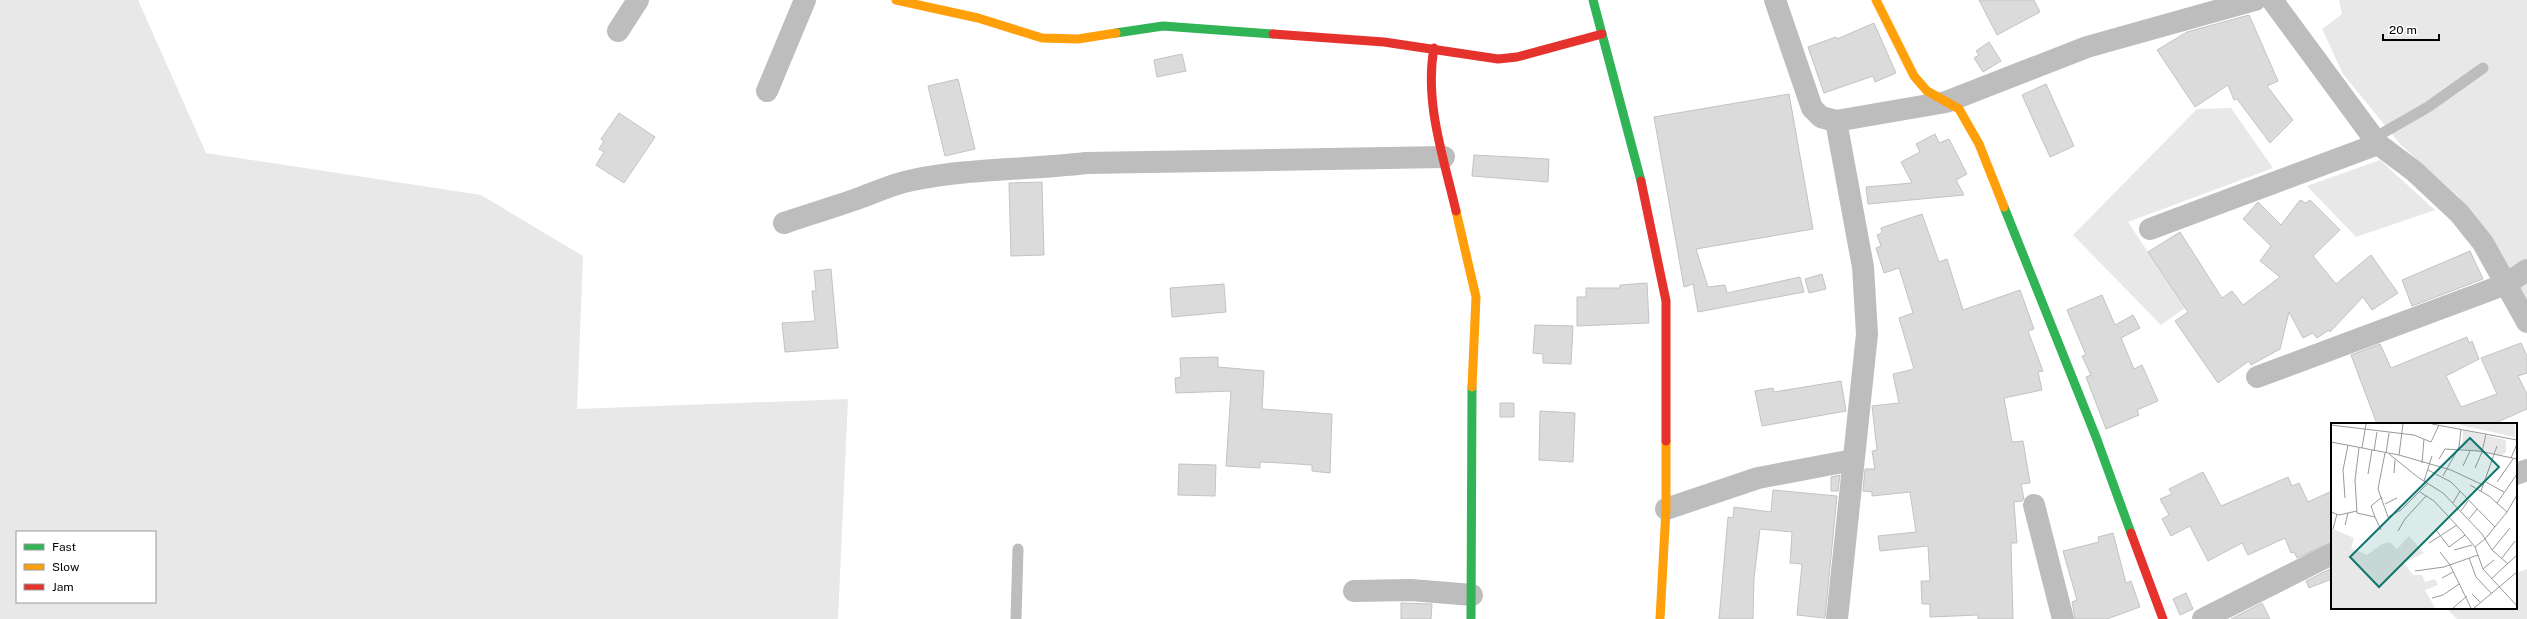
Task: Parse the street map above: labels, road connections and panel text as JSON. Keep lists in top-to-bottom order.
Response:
{
  "legend": ["Fast", "Slow", "Jam"],
  "scale_bar": "20 m"
}
